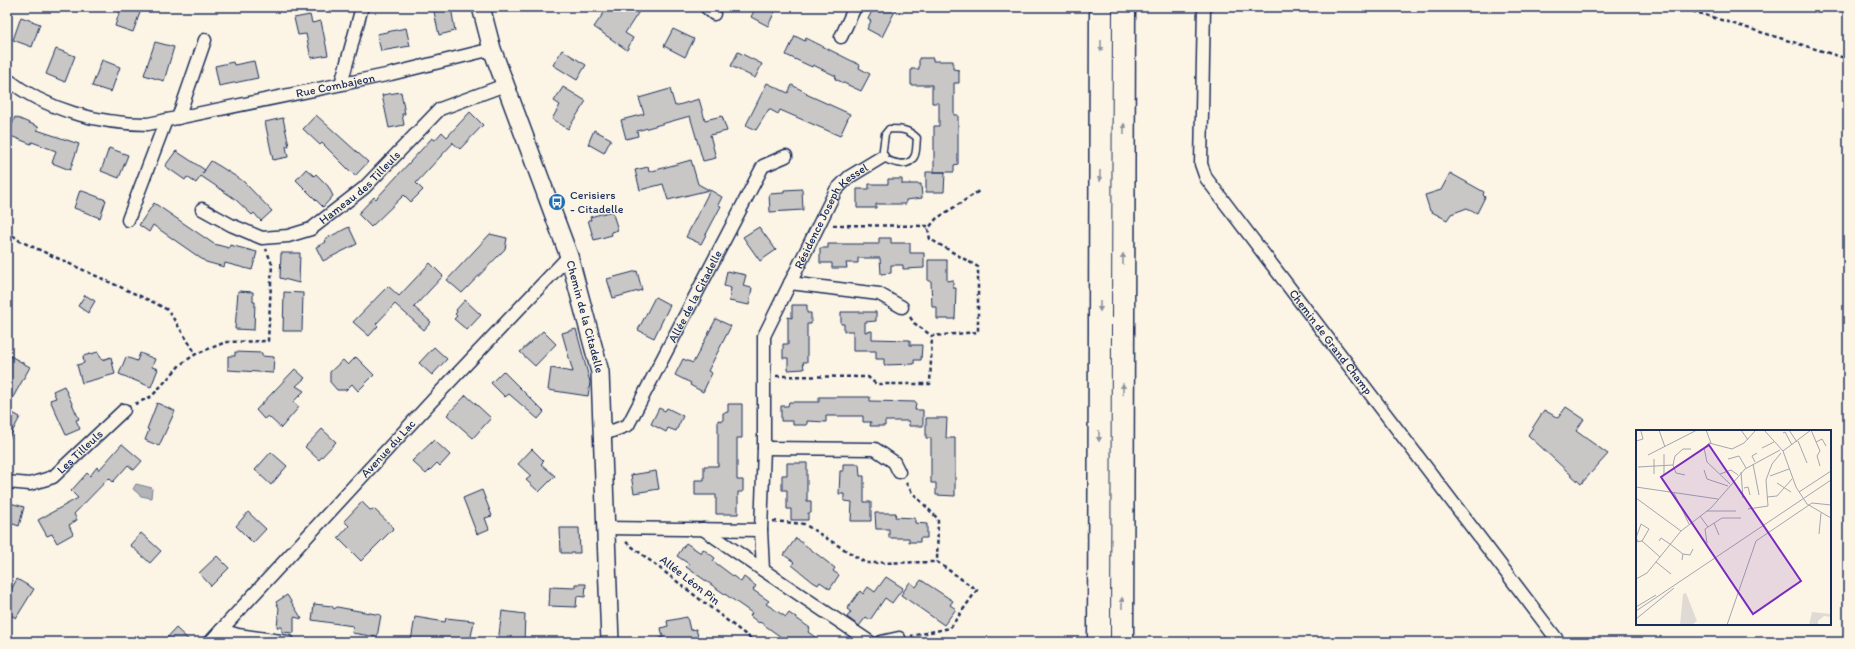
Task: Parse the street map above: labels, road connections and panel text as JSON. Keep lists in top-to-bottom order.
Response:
{
  "streets": {
    "street": [
      "Rue Combajeon",
      "Hameau des Tilleuls",
      "Résidence Joseph Kessel",
      "Allée de la Citadelle",
      "Chemin de la Citadelle",
      "Chemin de Grand Champ",
      "Avenue du Lac",
      "Les Tilleuls"
    ],
    "path": ["Allée Léon Pin"]
  },
  "crossings": [
    ["Rue Combajeon", "Chemin de la Citadelle"],
    ["Hameau des Tilleuls", "Chemin de la Citadelle"],
    ["Allée de la Citadelle", "Chemin de la Citadelle"],
    ["Chemin de la Citadelle", "Avenue du Lac"],
    ["Chemin de la Citadelle", "Allée Léon Pin"]
  ],
  "places": {
    "bus stop": ["Cerisiers - Citadelle"]
  }
}
